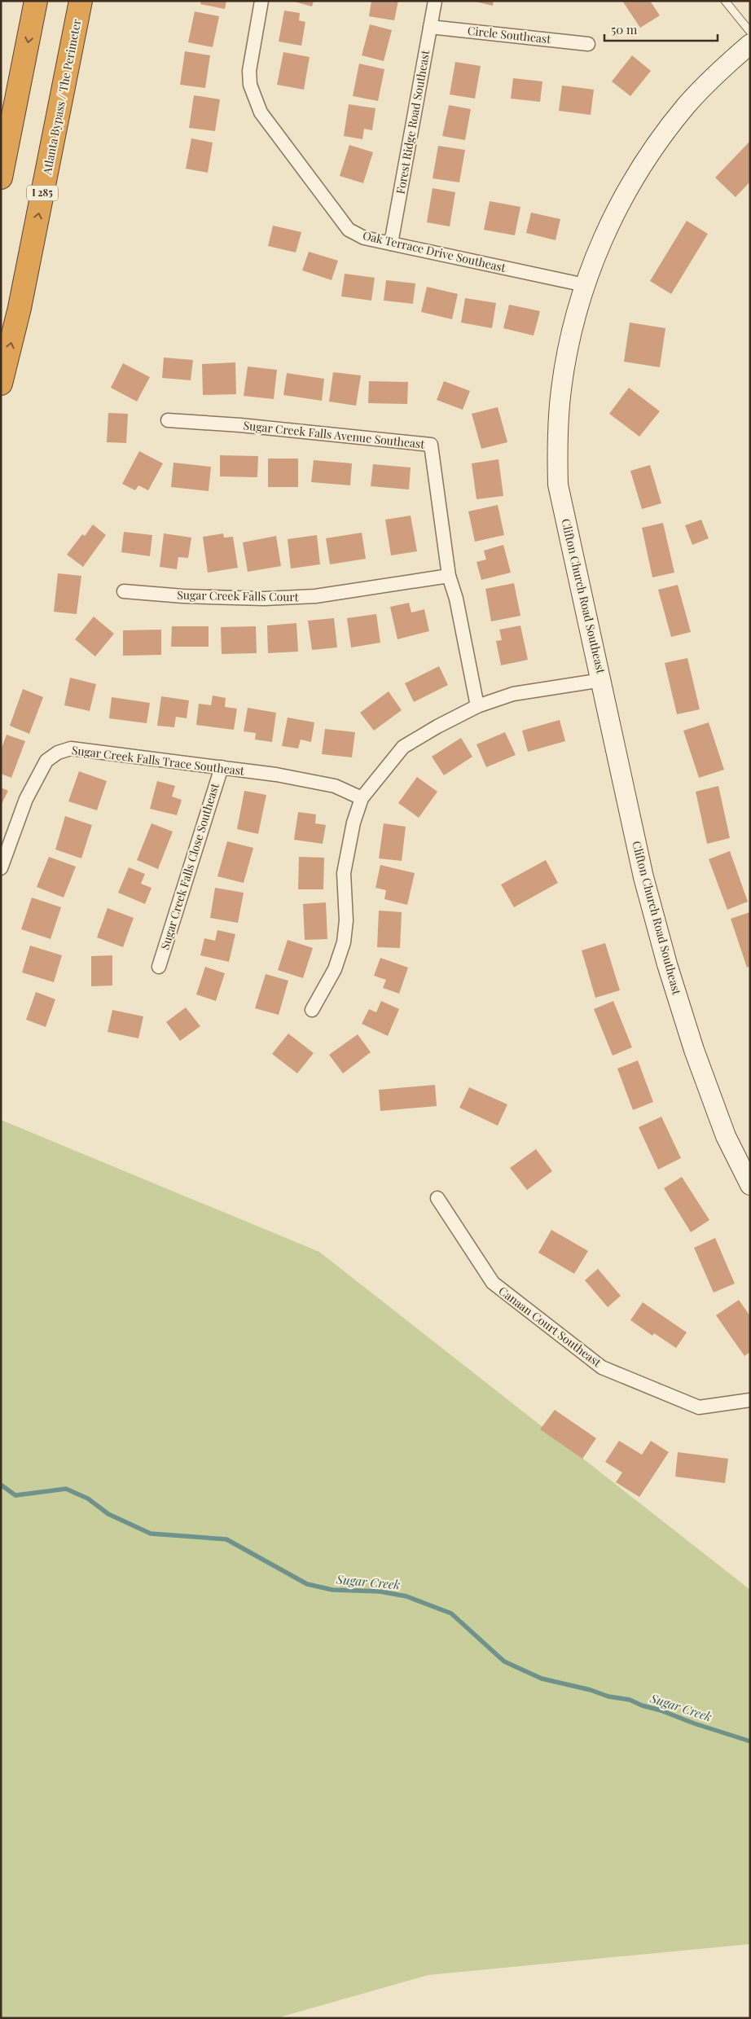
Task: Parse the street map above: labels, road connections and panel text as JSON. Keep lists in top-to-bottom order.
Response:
{
  "streets": {
    "highway": ["Atlanta Bypass / The Perimeter", "I 285"],
    "street": [
      "Circle Southeast",
      "Forest Ridge Road Southeast",
      "Oak Terrace Drive Southeast",
      "Sugar Creek Falls Avenue Southeast",
      "Sugar Creek Falls Court",
      "Clifton Church Road Southeast",
      "Sugar Creek Falls Trace Southeast",
      "Sugar Creek Falls Close Southeast",
      "Canaan Court Southeast"
    ]
  },
  "crossings": [
    ["Circle Southeast", "Forest Ridge Road Southeast"],
    ["Forest Ridge Road Southeast", "Oak Terrace Drive Southeast"],
    ["Oak Terrace Drive Southeast", "Clifton Church Road Southeast"],
    ["Sugar Creek Falls Avenue Southeast", "Sugar Creek Falls Court"],
    ["Sugar Creek Falls Trace Southeast", "Sugar Creek Falls Close Southeast"]
  ],
  "water": ["Sugar Creek"],
  "scale_bar": "50 m"
}
